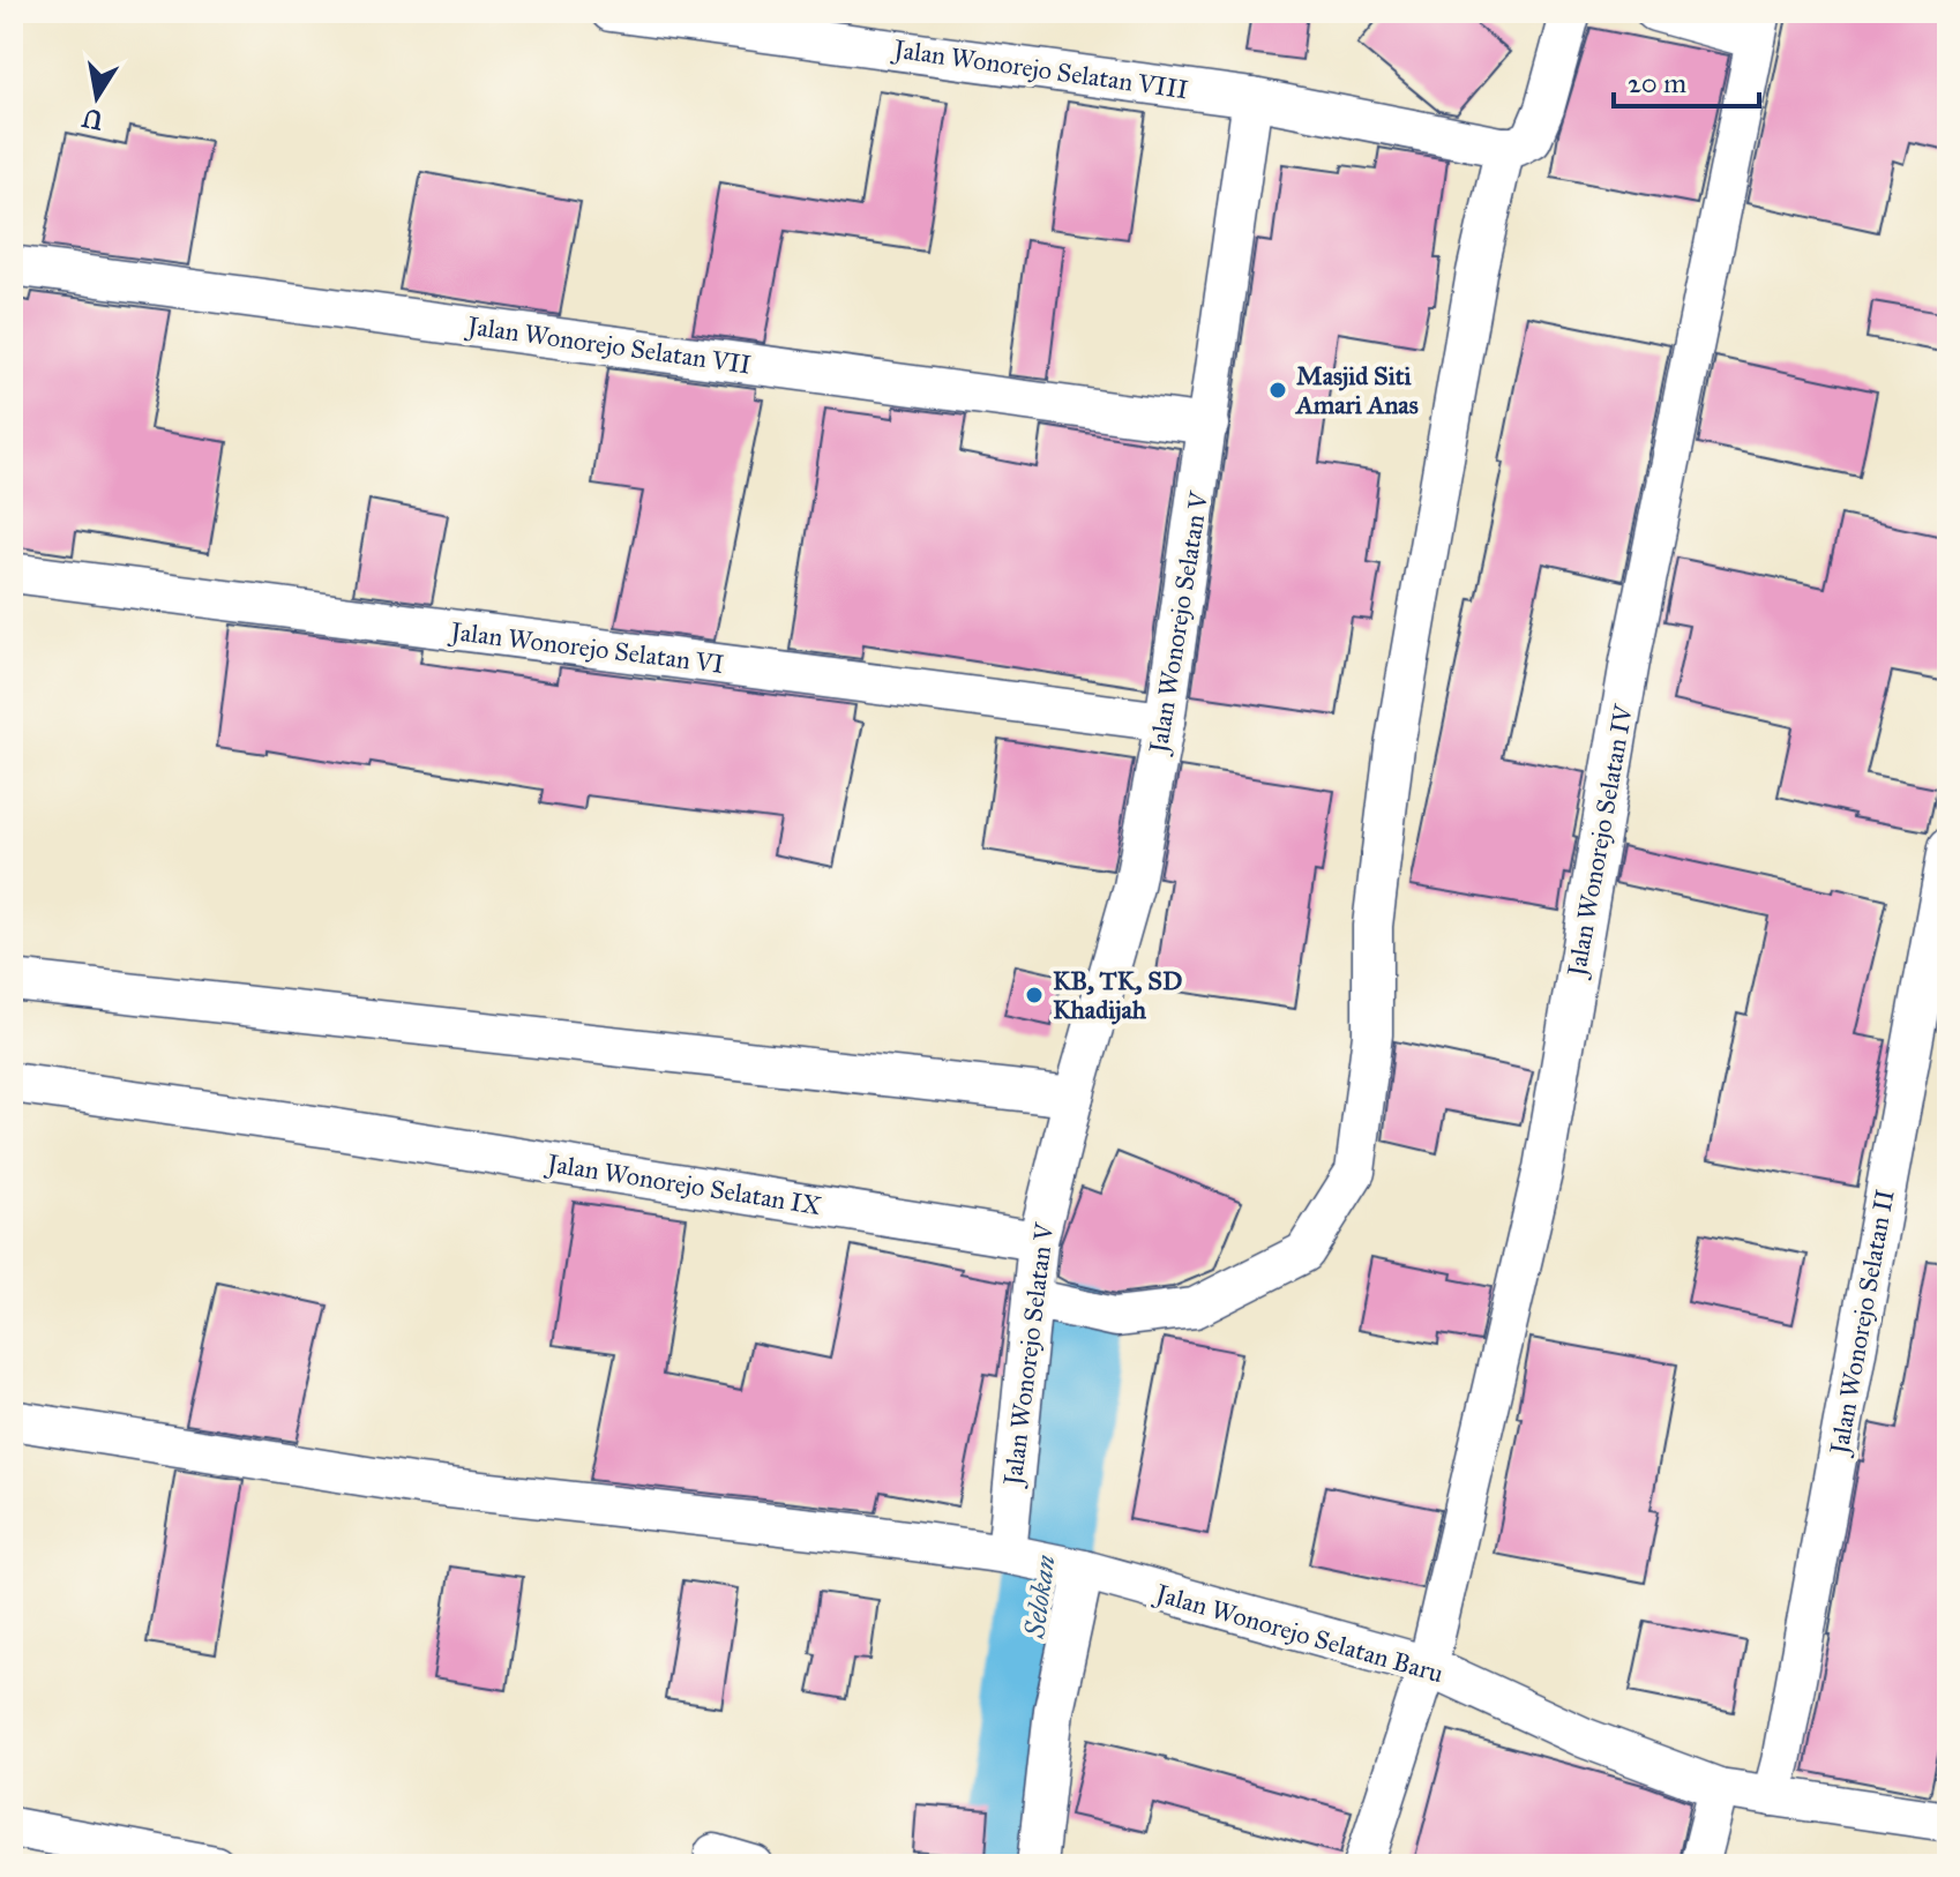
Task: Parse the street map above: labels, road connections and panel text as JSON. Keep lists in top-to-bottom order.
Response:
{
  "streets": {
    "street": [
      "Jalan Wonorejo Selatan VIII",
      "Jalan Wonorejo Selatan VII",
      "Jalan Wonorejo Selatan V",
      "Jalan Wonorejo Selatan VI",
      "Jalan Wonorejo Selatan IV",
      "Jalan Wonorejo Selatan IX",
      "Jalan Wonorejo Selatan II",
      "Jalan Wonorejo Selatan Baru"
    ]
  },
  "crossings": [
    ["Jalan Wonorejo Selatan VIII", "Jalan Wonorejo Selatan V"],
    ["Jalan Wonorejo Selatan VII", "Jalan Wonorejo Selatan V"],
    ["Jalan Wonorejo Selatan V", "Jalan Wonorejo Selatan VI"],
    ["Jalan Wonorejo Selatan V", "Jalan Wonorejo Selatan IX"],
    ["Jalan Wonorejo Selatan V", "Jalan Wonorejo Selatan Baru"],
    ["Jalan Wonorejo Selatan IV", "Jalan Wonorejo Selatan Baru"],
    ["Jalan Wonorejo Selatan II", "Jalan Wonorejo Selatan Baru"]
  ],
  "water": ["Selokan"],
  "places": ["Masjid Siti Amari Anas", "KB, TK, SD Khadijah"],
  "scale_bar": "20 m",
  "north": "bottom"
}
